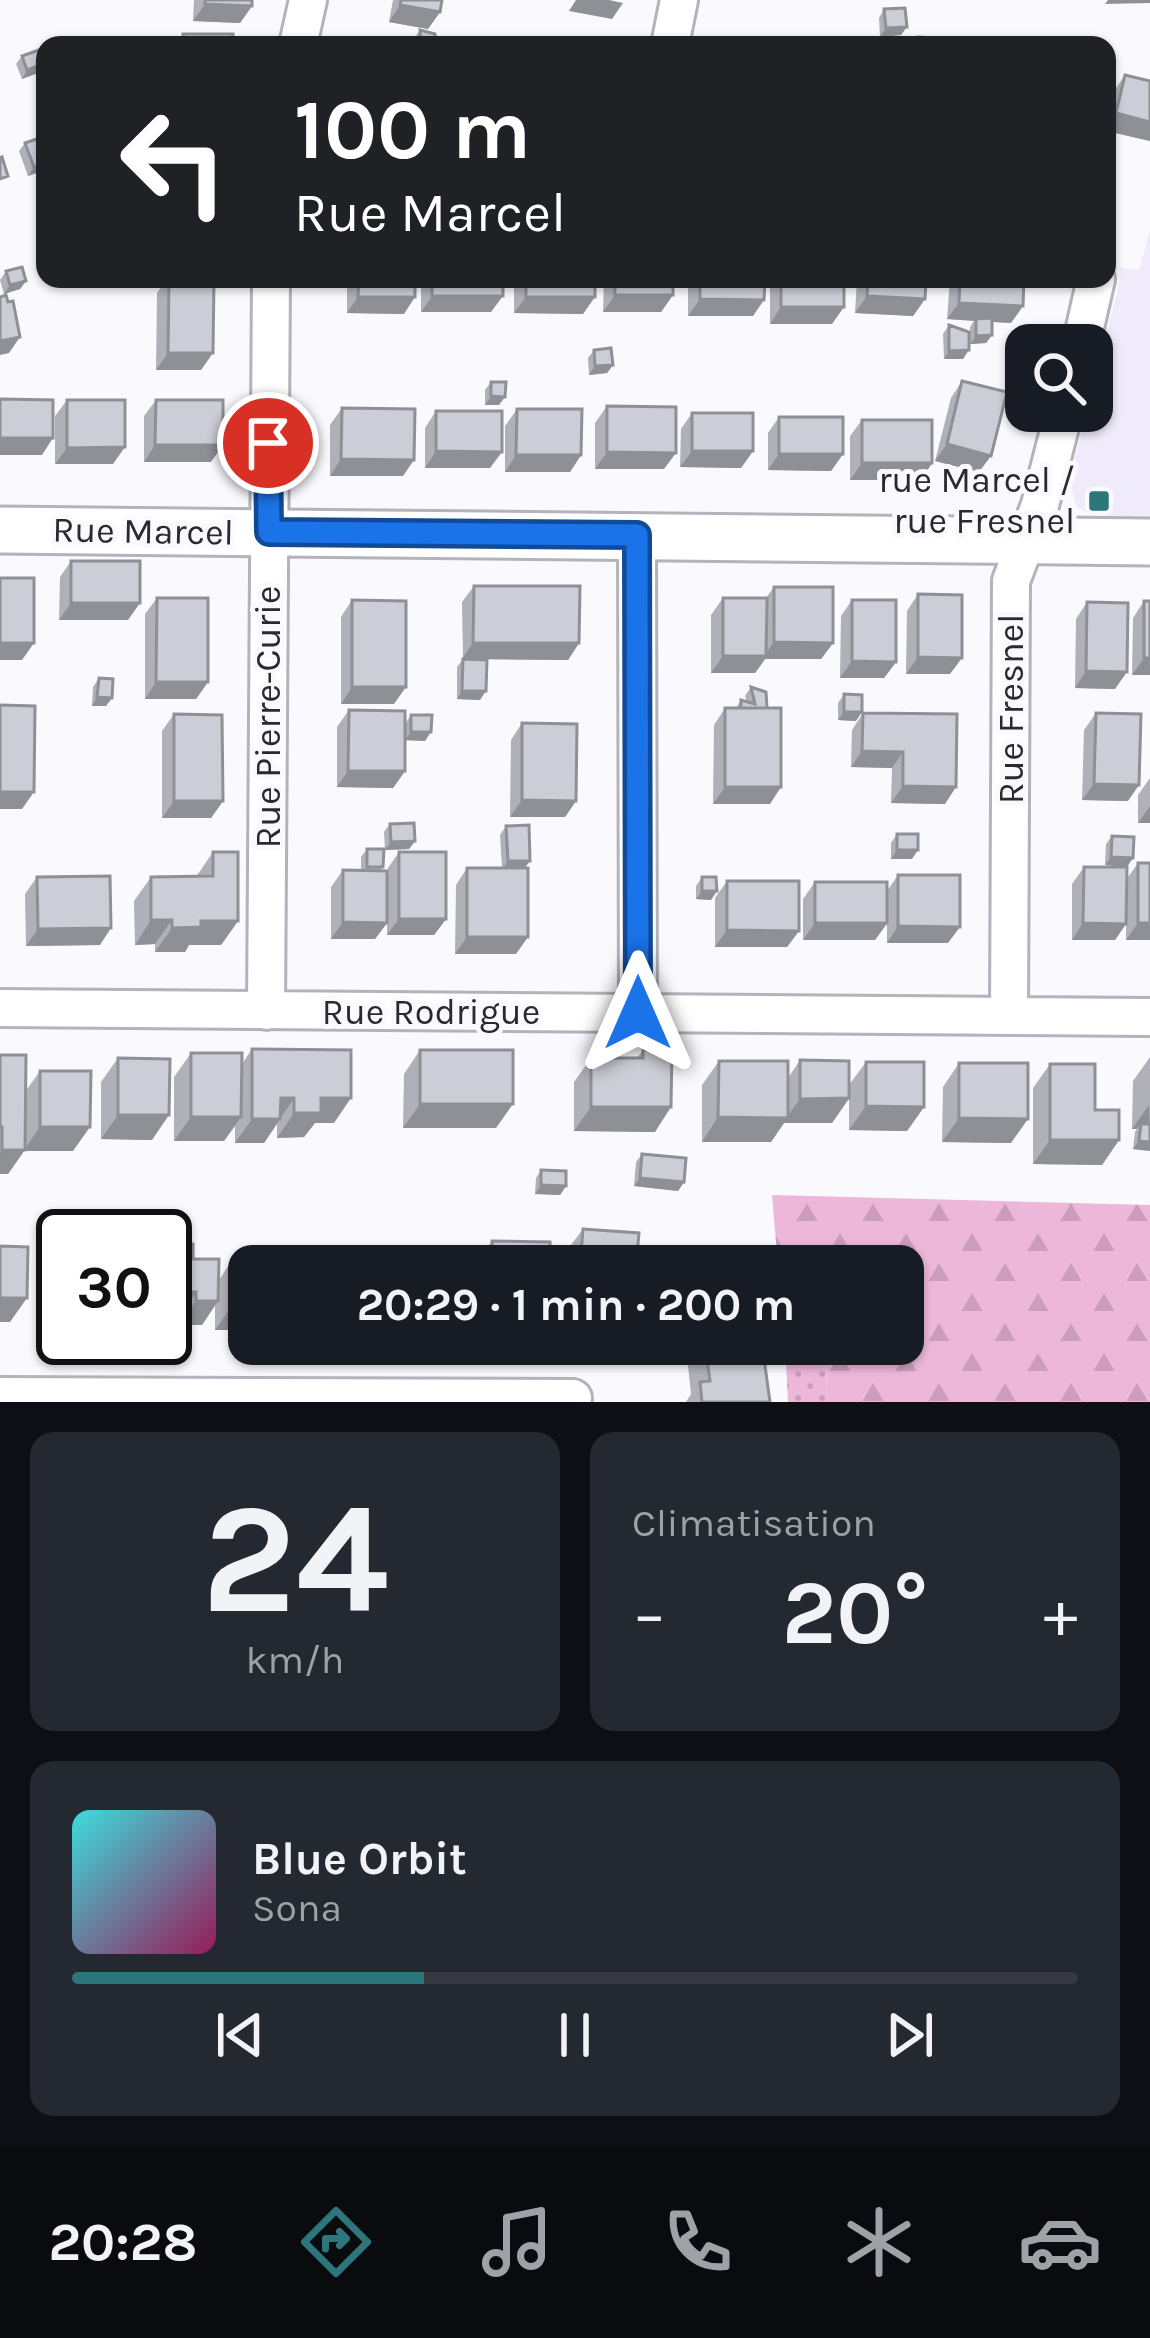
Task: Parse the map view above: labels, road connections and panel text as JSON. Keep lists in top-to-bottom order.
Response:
{
  "streets": {
    "street": [
      "Rue Marcel",
      "Rue Fresnel",
      "Rue Pierre-Curie",
      "Rue Rodrigue"
    ]
  },
  "crossings": [
    ["Rue Marcel", "Rue Fresnel"],
    ["Rue Marcel", "Rue Pierre-Curie"],
    ["Rue Fresnel", "Rue Rodrigue"],
    ["Rue Pierre-Curie", "Rue Rodrigue"]
  ],
  "places": {
    "transit": ["rue Marcel / rue Fresnel"]
  },
  "page": {
    "turn": ["100 m", "Rue Marcel"],
    "limit": "30",
    "trip": "20:29 · 1 min · 200 m",
    "tile": [
      ["24", "km/h"],
      "Climatisation"
    ],
    "heat": ["−", "20°", "+"],
    "song": ["Blue Orbit", "Sona"],
    "tabs": "20:28"
  }
}
